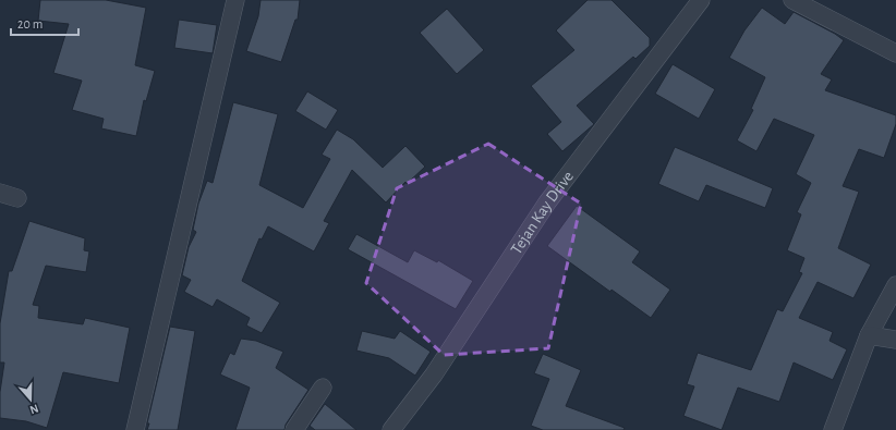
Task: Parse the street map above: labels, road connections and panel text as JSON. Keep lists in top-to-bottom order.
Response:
{
  "streets": {
    "street": ["Tejan Kay Drive"]
  },
  "scale_bar": "20 m",
  "north": "bottom"
}
